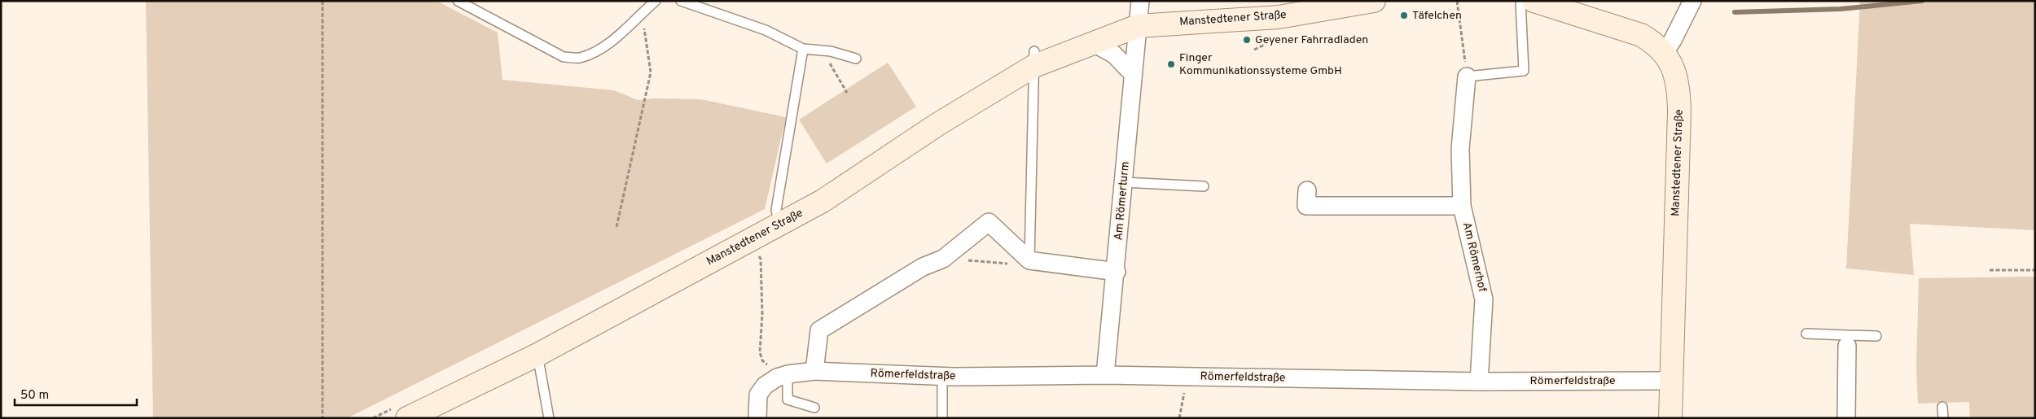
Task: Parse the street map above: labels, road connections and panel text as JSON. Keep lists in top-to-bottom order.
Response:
{
  "streets": {
    "street": [
      "Manstedtener Straße",
      "Am Römerturm",
      "Am Römerhof",
      "Römerfeldstraße"
    ]
  },
  "crossings": [
    ["Manstedtener Straße", "Am Römerturm"],
    ["Manstedtener Straße", "Römerfeldstraße"],
    ["Am Römerturm", "Römerfeldstraße"],
    ["Am Römerhof", "Römerfeldstraße"]
  ],
  "places": ["Täfelchen", "Geyener Fahrradladen", "Finger Kommunikationssysteme GmbH"],
  "scale_bar": "50 m"
}
